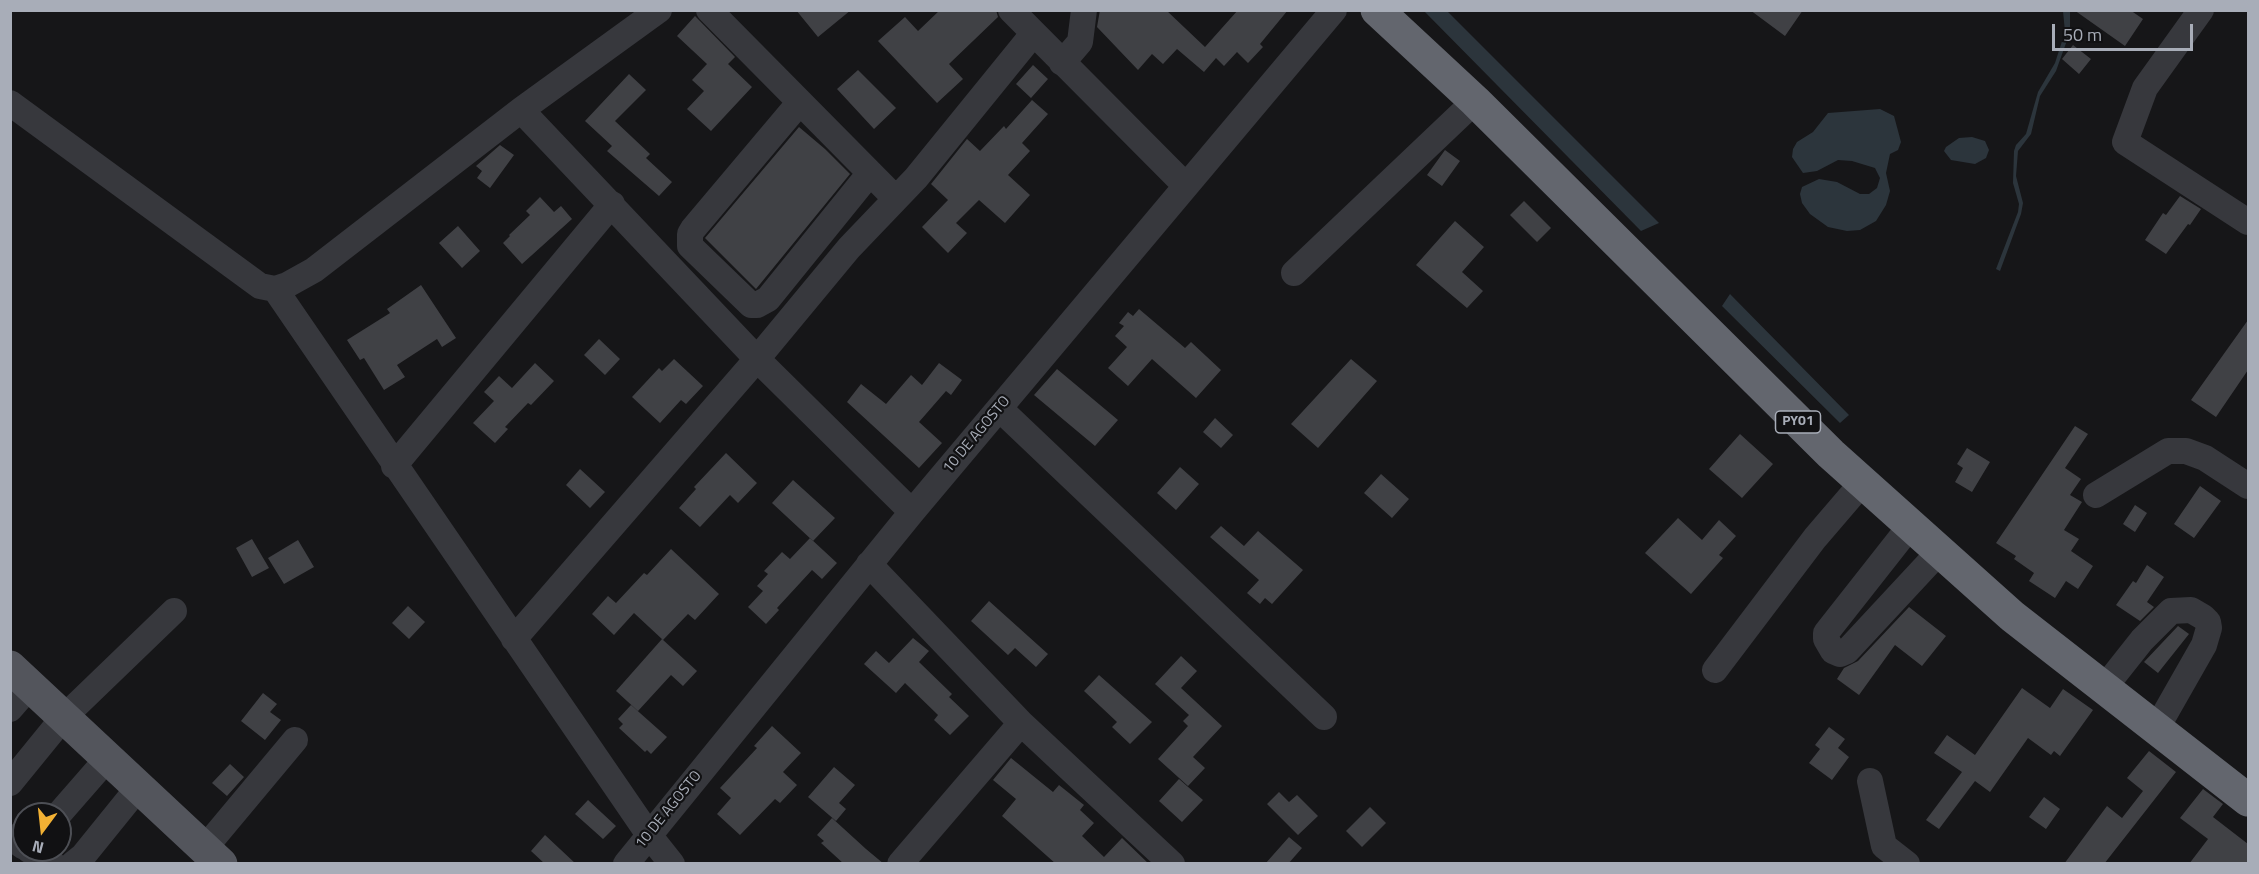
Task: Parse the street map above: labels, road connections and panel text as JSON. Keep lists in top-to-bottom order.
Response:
{
  "streets": {
    "highway": ["PY01"],
    "street": ["10 DE AGOSTO"]
  },
  "scale_bar": "50 m",
  "north": "bottom"
}
